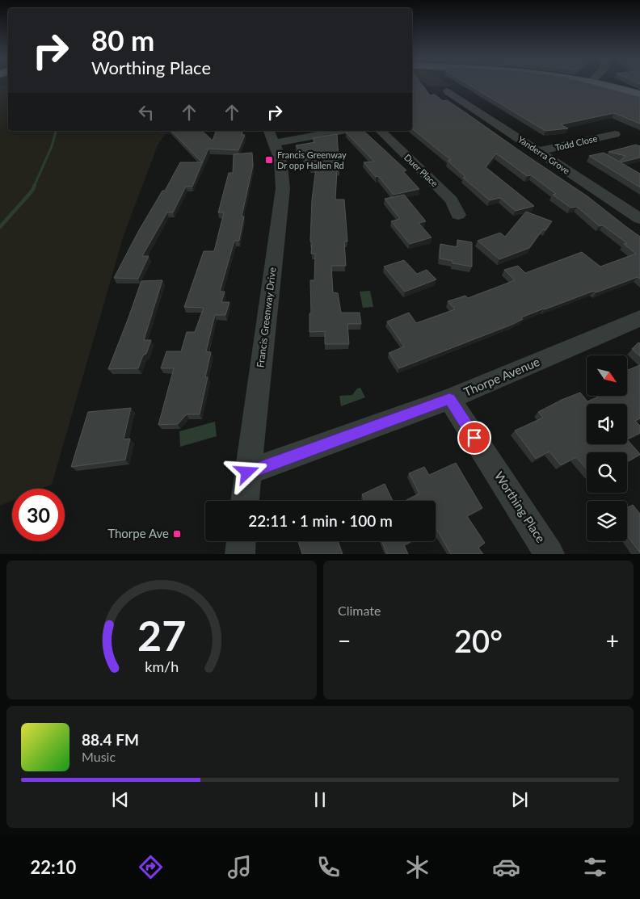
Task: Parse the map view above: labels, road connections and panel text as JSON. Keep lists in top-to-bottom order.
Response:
{
  "streets": {
    "street": [
      "Todd Close",
      "Yanderra Grove",
      "Duer Place",
      "Francis Greenway Drive",
      "Thorpe Avenue",
      "Worthing Place"
    ]
  },
  "crossings": [
    ["Todd Close", "Yanderra Grove"],
    ["Francis Greenway Drive", "Thorpe Avenue"],
    ["Thorpe Avenue", "Worthing Place"]
  ],
  "places": {
    "transit": ["Francis Greenway Dr opp Hallen Rd", "Thorpe Ave"]
  },
  "north": "bottom right",
  "page": {
    "turn": ["80 m", "Worthing Place"],
    "limit": "30",
    "trip": "22:11 · 1 min · 100 m",
    "tile": "Climate",
    "heat": ["−", "20°", "+"],
    "song": ["88.4 FM", "Music"],
    "tabs": "22:10",
    "gauge": ["27", "km/h"]
  }
}
